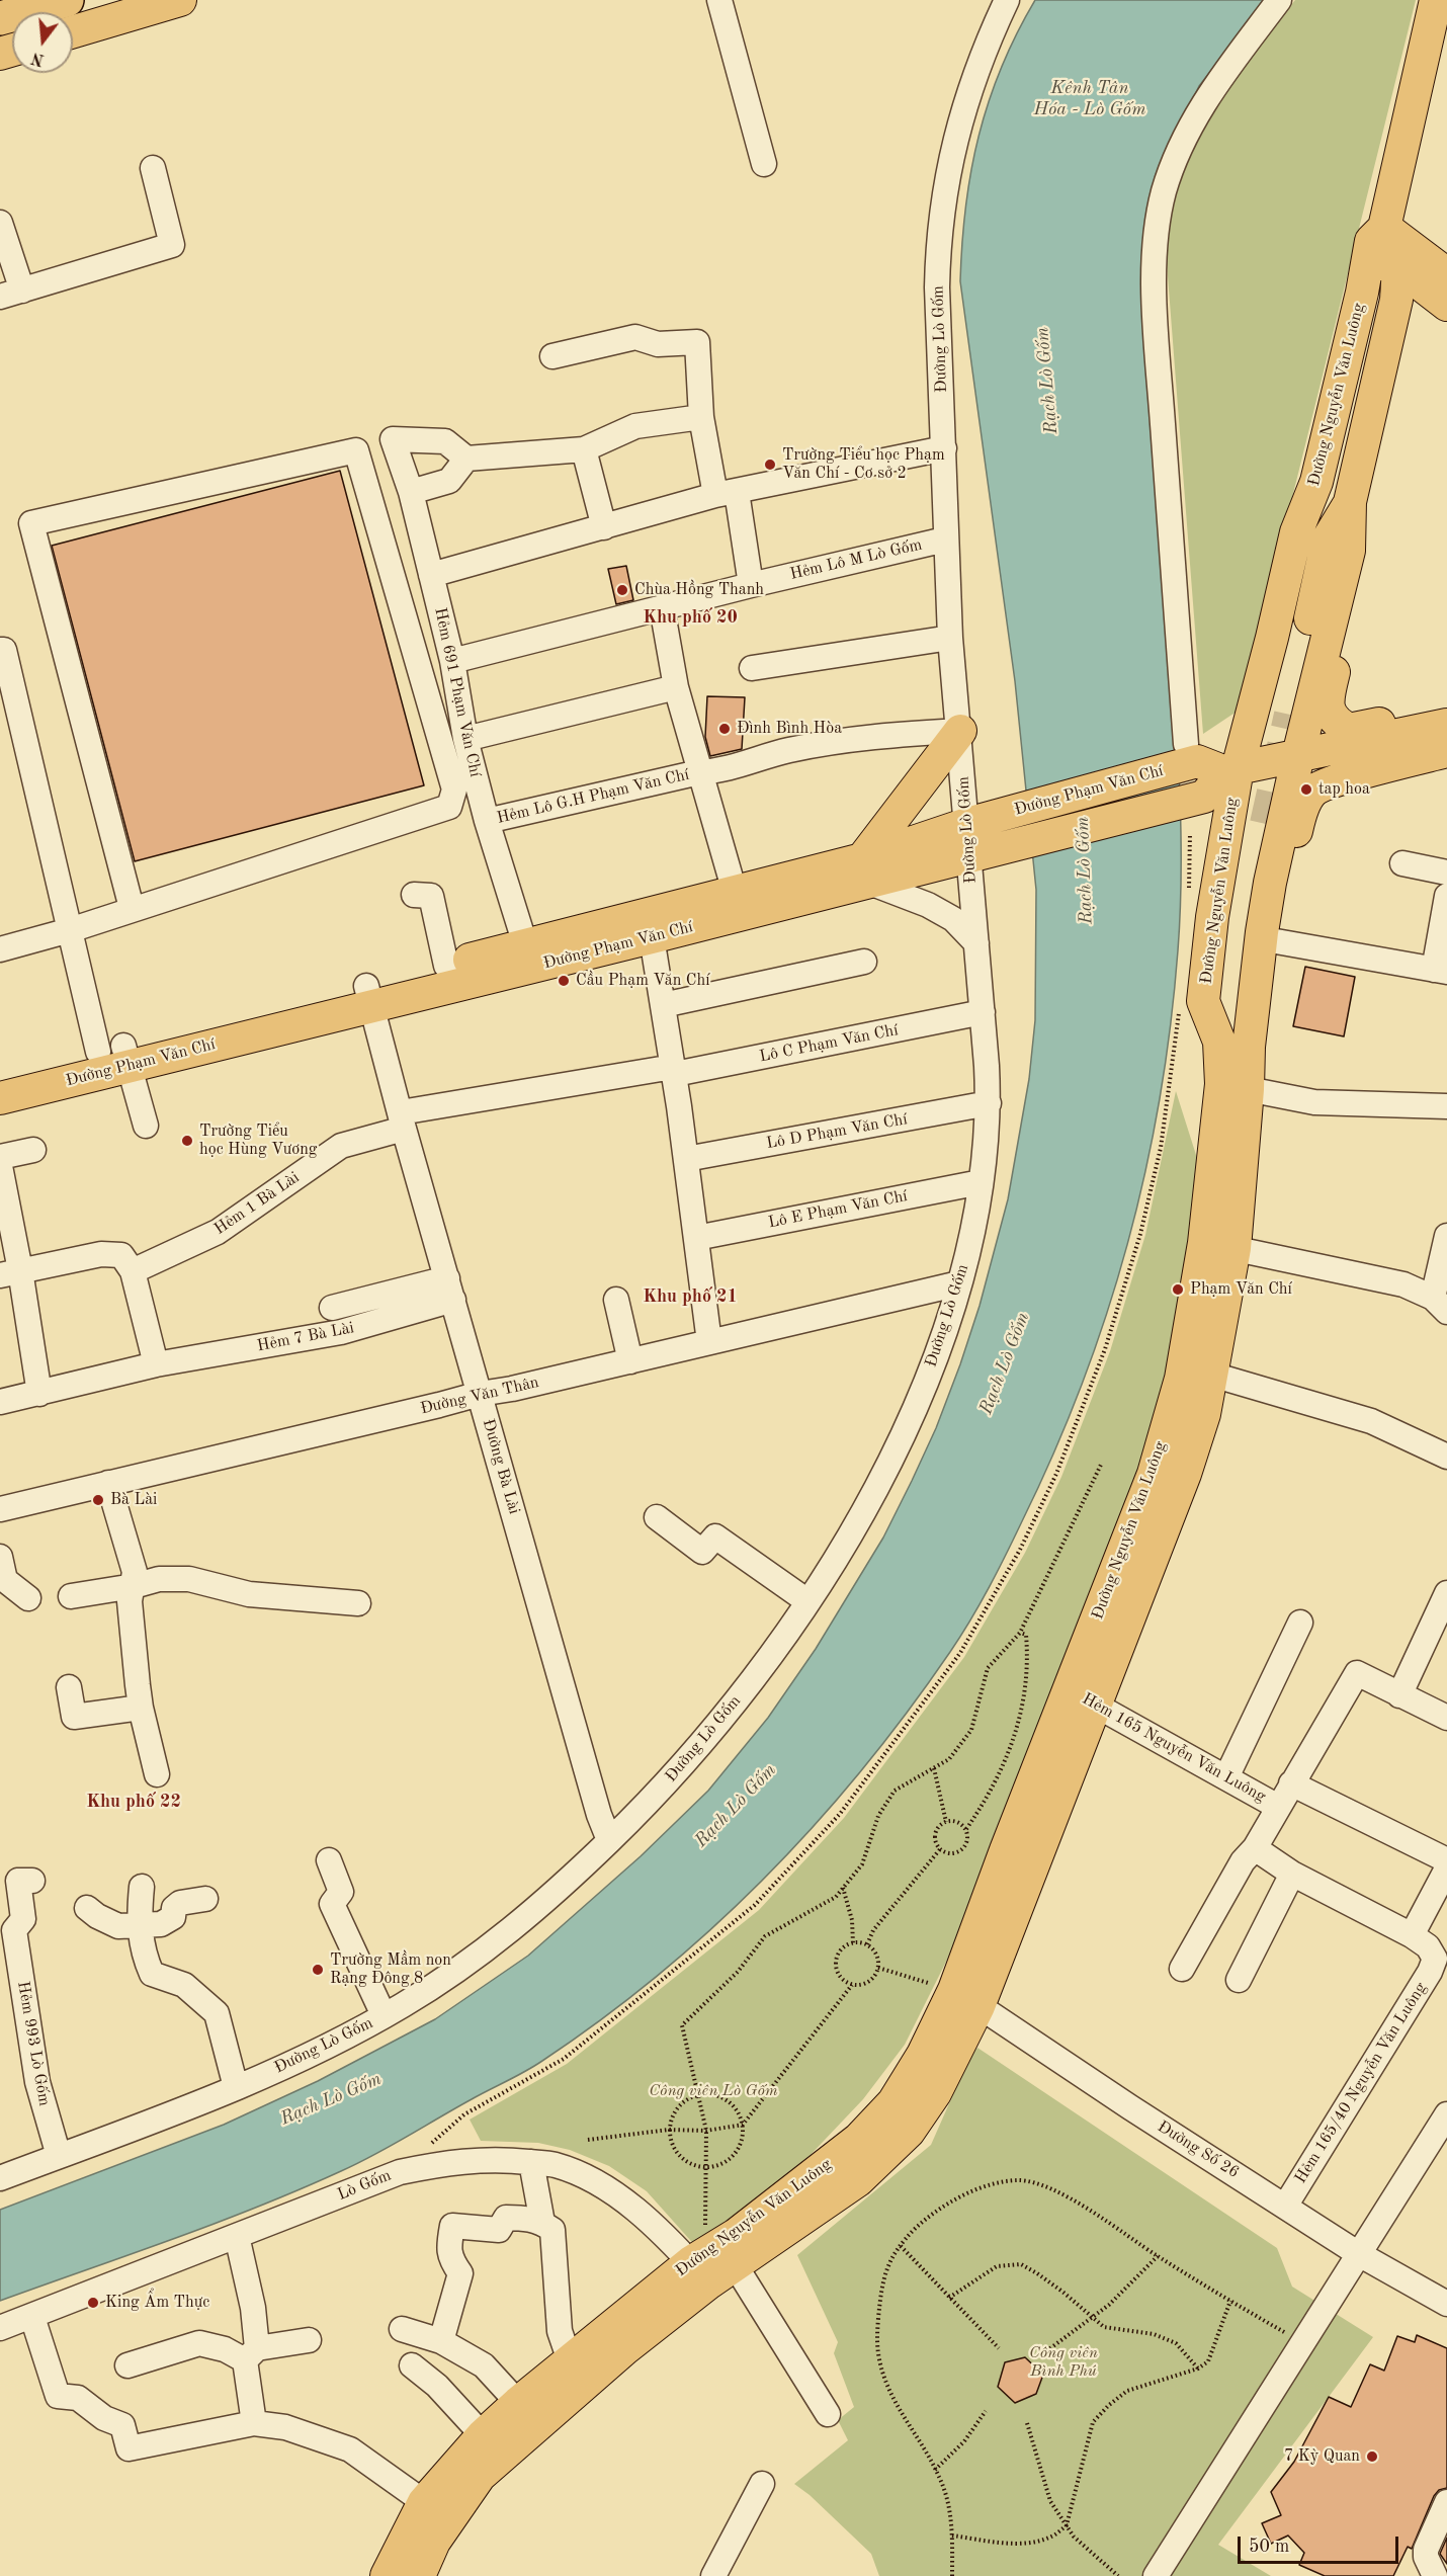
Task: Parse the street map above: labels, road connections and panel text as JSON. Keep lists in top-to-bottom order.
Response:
{
  "streets": {
    "main road": ["Đường Nguyễn Văn Luông", "Đường Phạm Văn Chí"],
    "street": [
      "Đường Lò Gốm",
      "Hẻm Lô M Lò Gốm",
      "Hẻm 691 Phạm Văn Chí",
      "Hẻm Lô G.H Phạm Văn Chí",
      "Lô C Phạm Văn Chí",
      "Lô D Phạm Văn Chí",
      "Hẻm 1 Bà Lài",
      "Lô E Phạm Văn Chí",
      "Hẻm 7 Bà Lài",
      "Đường Văn Thân",
      "Đường Bà Lài",
      "Hẻm 165 Nguyễn Văn Luông",
      "Hẻm 993 Lò Gốm",
      "Hẻm 165/40 Nguyễn Văn Luông",
      "Đường Số 26",
      "Lò Gốm"
    ]
  },
  "crossings": [
    ["Đường Lò Gốm", "Hẻm Lô M Lò Gốm"],
    ["Đường Lò Gốm", "Đường Phạm Văn Chí"],
    ["Đường Lò Gốm", "Hẻm Lô G.H Phạm Văn Chí"],
    ["Đường Lò Gốm", "Lô C Phạm Văn Chí"],
    ["Đường Lò Gốm", "Lô D Phạm Văn Chí"],
    ["Đường Lò Gốm", "Lô E Phạm Văn Chí"],
    ["Đường Lò Gốm", "Đường Văn Thân"],
    ["Đường Lò Gốm", "Đường Bà Lài"],
    ["Đường Lò Gốm", "Hẻm 993 Lò Gốm"],
    ["Đường Nguyễn Văn Luông", "Đường Phạm Văn Chí"],
    ["Đường Nguyễn Văn Luông", "Hẻm 165 Nguyễn Văn Luông"],
    ["Đường Nguyễn Văn Luông", "Đường Số 26"],
    ["Đường Nguyễn Văn Luông", "Lò Gốm"],
    ["Hẻm Lô M Lò Gốm", "Hẻm 691 Phạm Văn Chí"],
    ["Hẻm 691 Phạm Văn Chí", "Đường Phạm Văn Chí"],
    ["Hẻm 691 Phạm Văn Chí", "Hẻm Lô G.H Phạm Văn Chí"],
    ["Đường Phạm Văn Chí", "Đường Bà Lài"],
    ["Lô C Phạm Văn Chí", "Hẻm 1 Bà Lài"],
    ["Lô C Phạm Văn Chí", "Đường Bà Lài"],
    ["Hẻm 1 Bà Lài", "Đường Bà Lài"],
    ["Hẻm 7 Bà Lài", "Đường Bà Lài"],
    ["Đường Văn Thân", "Đường Bà Lài"],
    ["Hẻm 165/40 Nguyễn Văn Luông", "Đường Số 26"]
  ],
  "districts": ["Khu phố 20", "Khu phố 21", "Khu phố 22"],
  "water": ["Kênh Tân Hóa - Lò Gốm", "Rạch Lò Gốm"],
  "parks": ["Công viên Lò Gốm", "Công viên Bình Phú"],
  "places": [
    "Trường Tiểu học Phạm Văn Chí - Cơ sở 2",
    "Chùa Hồng Thanh",
    "Đình Bình Hòa",
    "tap hoa",
    "Cầu Phạm Văn Chí",
    "Trường Tiểu học Hùng Vương",
    "Phạm Văn Chí",
    "Bà Lài",
    "Trường Mầm non Rạng Đông 8",
    "King Ẩm Thực",
    "7 Kỳ Quan"
  ],
  "scale_bar": "50 m",
  "north": "bottom"
}
